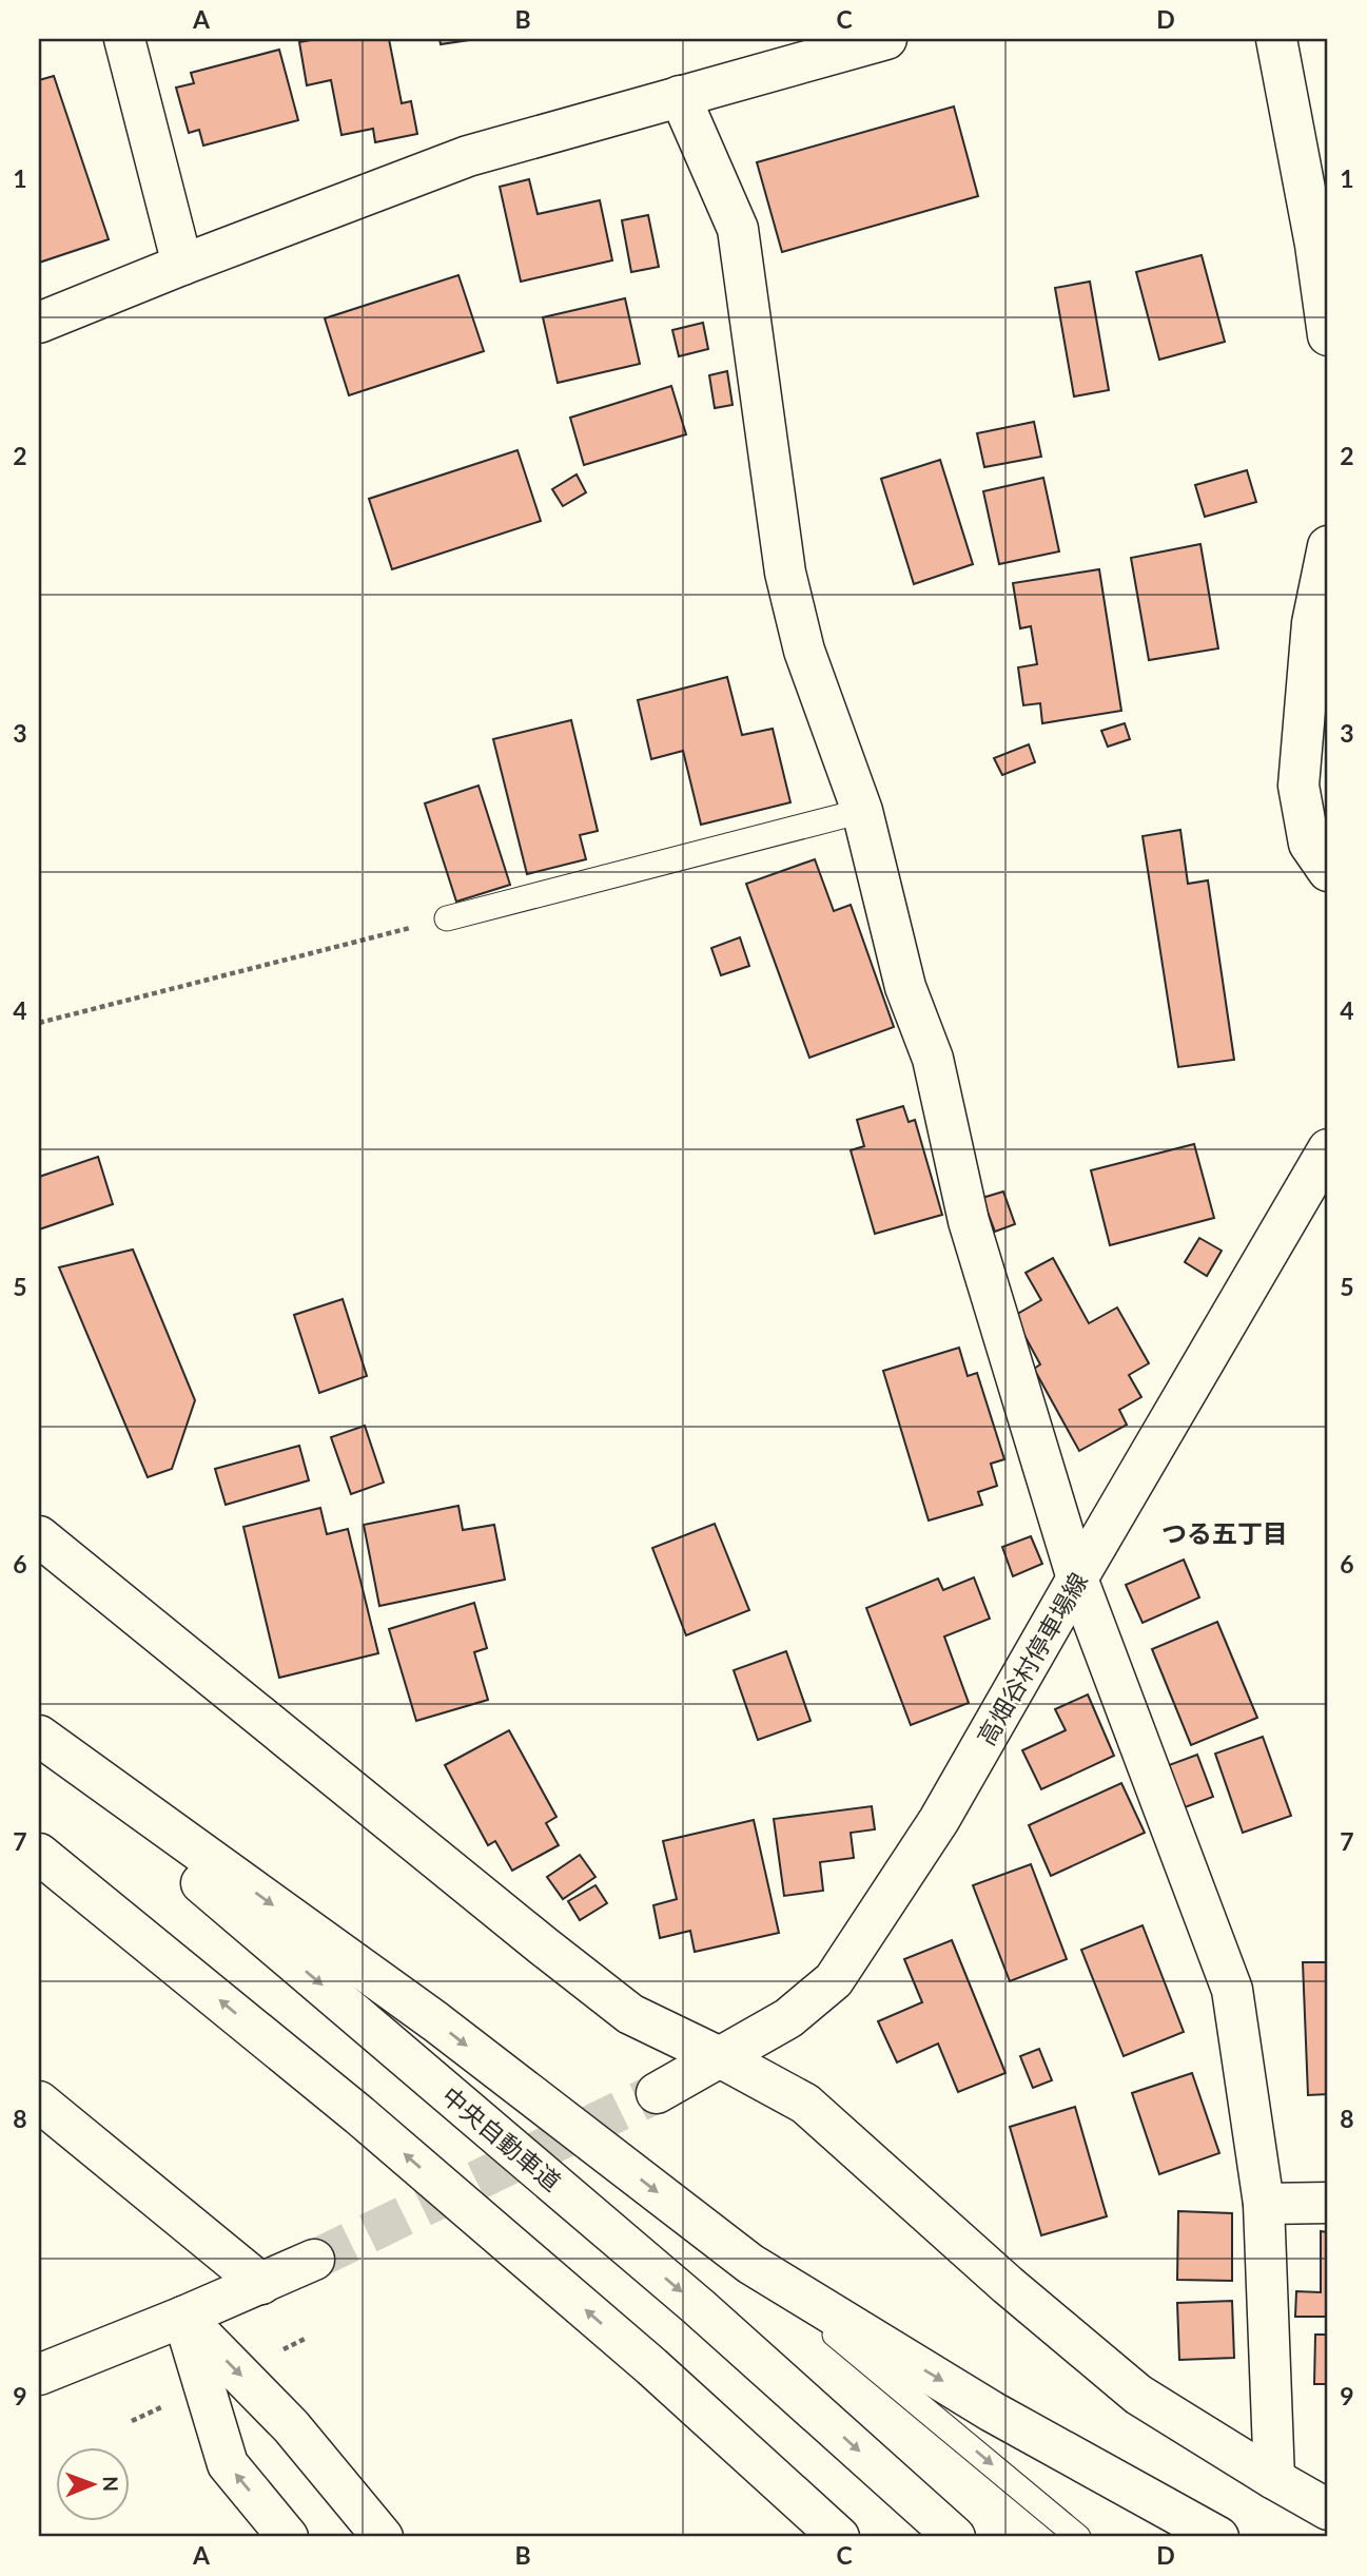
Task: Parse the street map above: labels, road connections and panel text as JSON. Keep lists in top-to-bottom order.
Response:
{
  "streets": {
    "main road": ["高畑谷村停車場線", "中央自動車道"]
  },
  "districts": ["つる五丁目"],
  "north": "right",
  "grid": {
    "columns": [
      "A",
      "B",
      "C",
      "D"
    ],
    "rows": [
      "1",
      "2",
      "3",
      "4",
      "5",
      "6",
      "7",
      "8",
      "9"
    ]
  }
}
